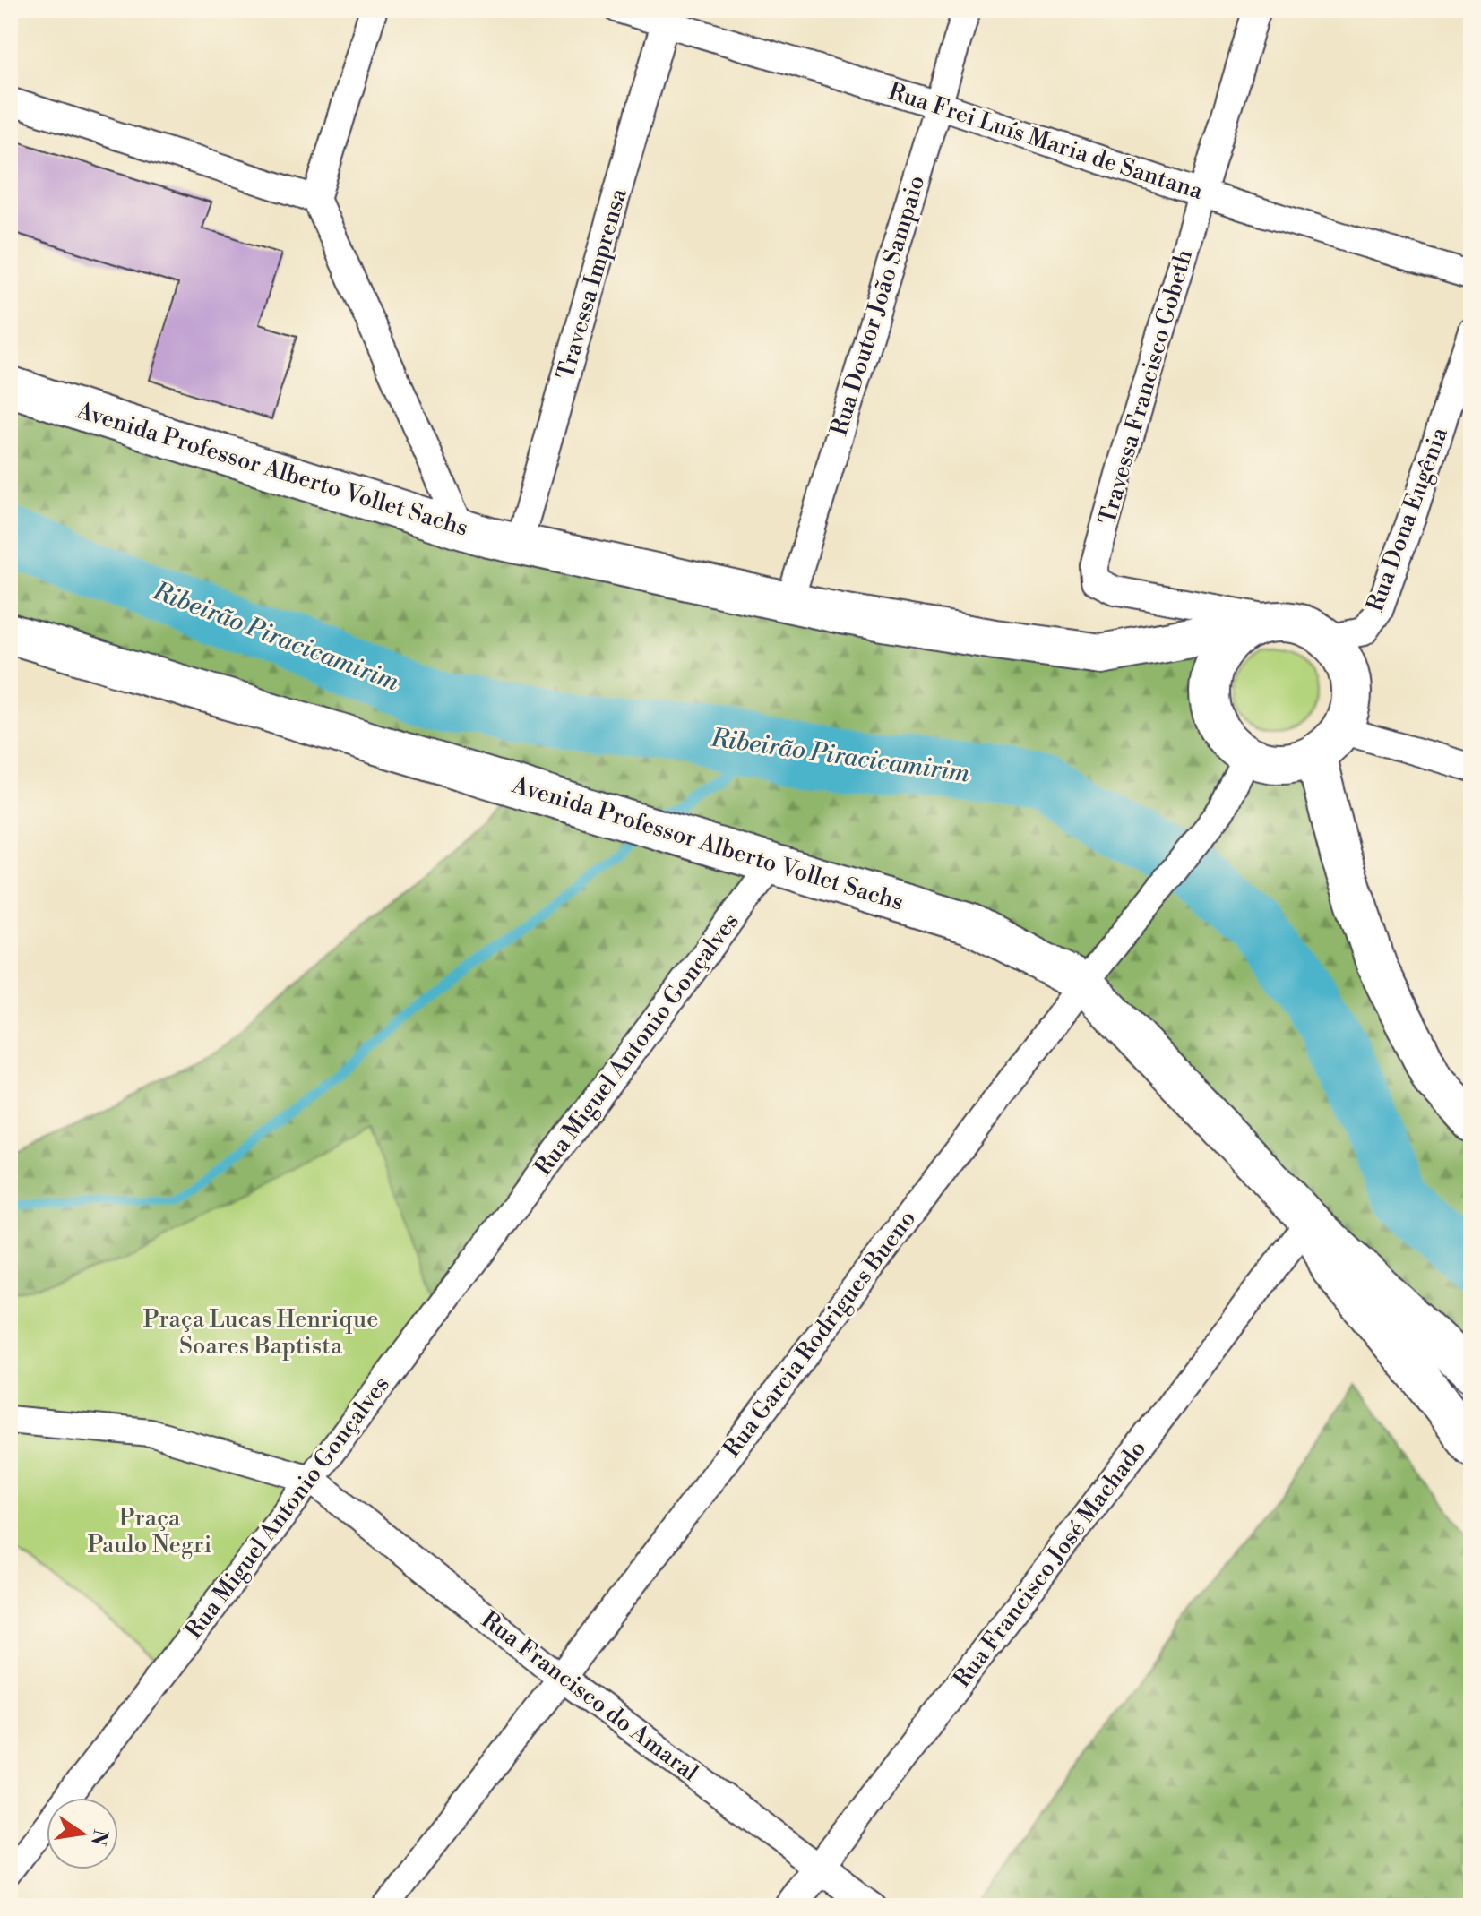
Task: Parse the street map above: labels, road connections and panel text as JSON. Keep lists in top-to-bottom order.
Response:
{
  "streets": {
    "main road": ["Avenida Professor Alberto Vollet Sachs"],
    "street": [
      "Rua Frei Luís Maria de Santana",
      "Travessa Imprensa",
      "Rua Doutor João Sampaio",
      "Travessa Francisco Gobeth",
      "Rua Dona Eugênia",
      "Rua Miguel Antonio Gonçalves",
      "Rua Garcia Rodrigues Bueno",
      "Rua Francisco José Machado",
      "Rua Francisco do Amaral"
    ]
  },
  "crossings": [
    ["Rua Frei Luís Maria de Santana", "Travessa Imprensa"],
    ["Rua Frei Luís Maria de Santana", "Rua Doutor João Sampaio"],
    ["Rua Frei Luís Maria de Santana", "Travessa Francisco Gobeth"],
    ["Travessa Imprensa", "Avenida Professor Alberto Vollet Sachs"],
    ["Rua Doutor João Sampaio", "Avenida Professor Alberto Vollet Sachs"],
    ["Travessa Francisco Gobeth", "Avenida Professor Alberto Vollet Sachs"],
    ["Travessa Francisco Gobeth", "Rua Dona Eugênia"],
    ["Travessa Francisco Gobeth", "Rua Garcia Rodrigues Bueno"],
    ["Avenida Professor Alberto Vollet Sachs", "Rua Dona Eugênia"],
    ["Avenida Professor Alberto Vollet Sachs", "Rua Miguel Antonio Gonçalves"],
    ["Avenida Professor Alberto Vollet Sachs", "Rua Garcia Rodrigues Bueno"],
    ["Avenida Professor Alberto Vollet Sachs", "Rua Francisco José Machado"],
    ["Rua Dona Eugênia", "Rua Garcia Rodrigues Bueno"],
    ["Rua Miguel Antonio Gonçalves", "Rua Francisco do Amaral"],
    ["Rua Garcia Rodrigues Bueno", "Rua Francisco do Amaral"],
    ["Rua Francisco José Machado", "Rua Francisco do Amaral"]
  ],
  "water": ["Ribeirão Piracicamirim"],
  "parks": ["Praça Lucas Henrique Soares Baptista", "Praça Paulo Negri"],
  "north": "right"
}
